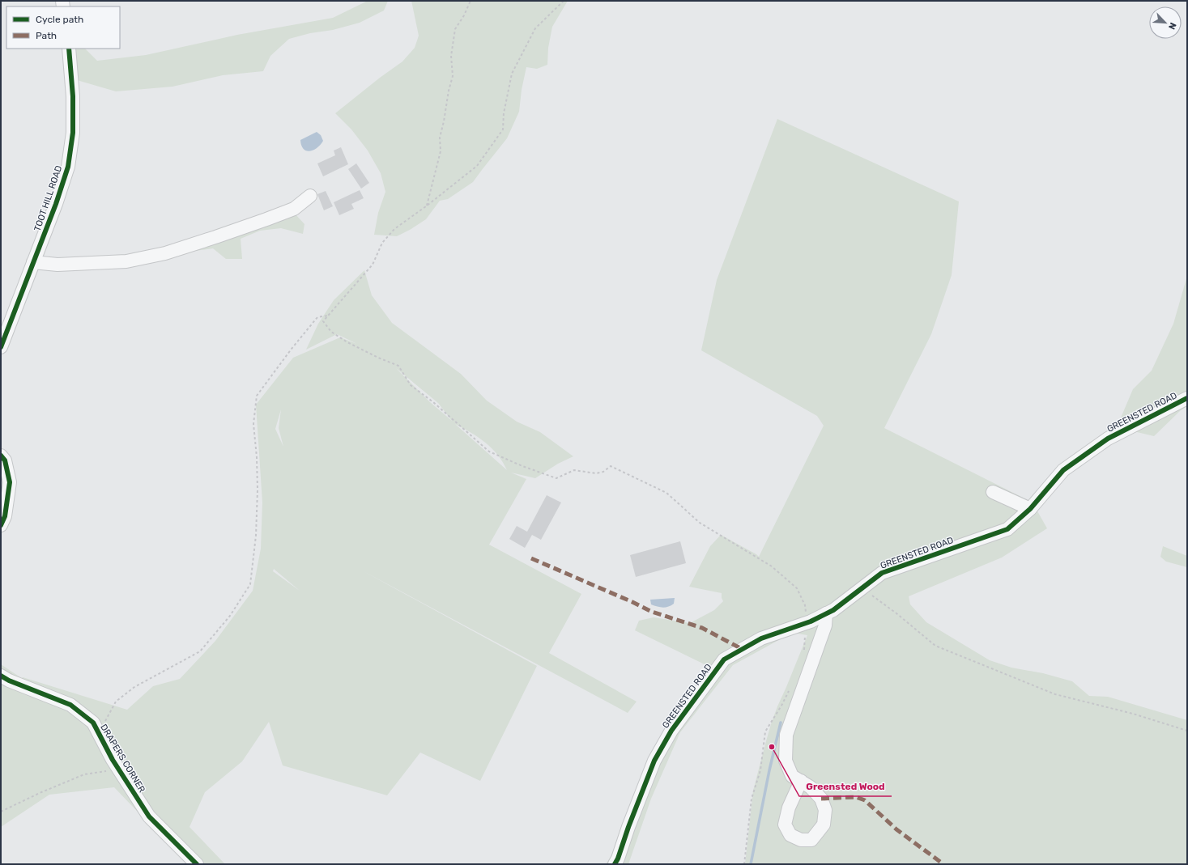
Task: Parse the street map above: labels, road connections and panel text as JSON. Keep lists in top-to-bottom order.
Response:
{
  "streets": {
    "street": ["TOOT HILL ROAD", "GREENSTED ROAD", "DRAPERS CORNER"]
  },
  "places": ["Greensted Wood"],
  "legend": ["Cycle path", "Path"],
  "north": "bottom right"
}
